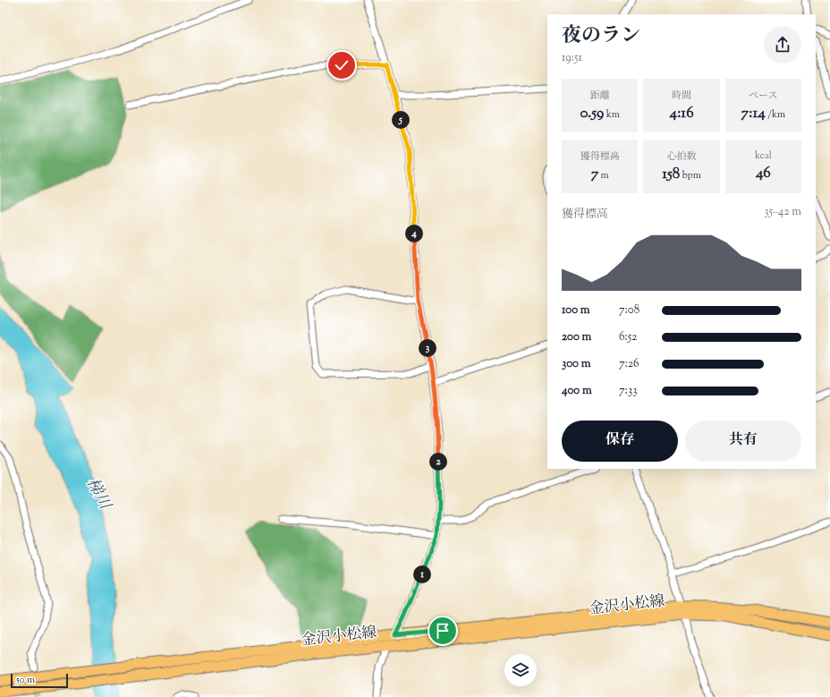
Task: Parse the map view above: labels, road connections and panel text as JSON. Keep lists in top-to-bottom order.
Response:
{
  "streets": {
    "main road": ["金沢小松線"]
  },
  "water": ["梯川"],
  "scale_bar": "50 m",
  "page": {
    "heading": ["夜のラン", "19:51"],
    "stats": [
      ["距離", "0.59 km"],
      ["時間", "4:16"],
      ["ペース", "7:14 /km"],
      ["獲得標高", "7 m"],
      ["心拍数", "158 bpm"],
      ["kcal", "46"]
    ],
    "pins": [
      "5",
      "4",
      "3",
      "2",
      "1"
    ],
    "chart": ["獲得標高", "35–42 m"],
    "list": [
      {
        "name": "100 m",
        "note": "7:08"
      },
      {
        "name": "200 m",
        "note": "6:52"
      },
      {
        "name": "300 m",
        "note": "7:26"
      },
      {
        "name": "400 m",
        "note": "7:33"
      }
    ],
    "buttons": ["保存", "共有"],
    "scale": "50 m"
  }
}
